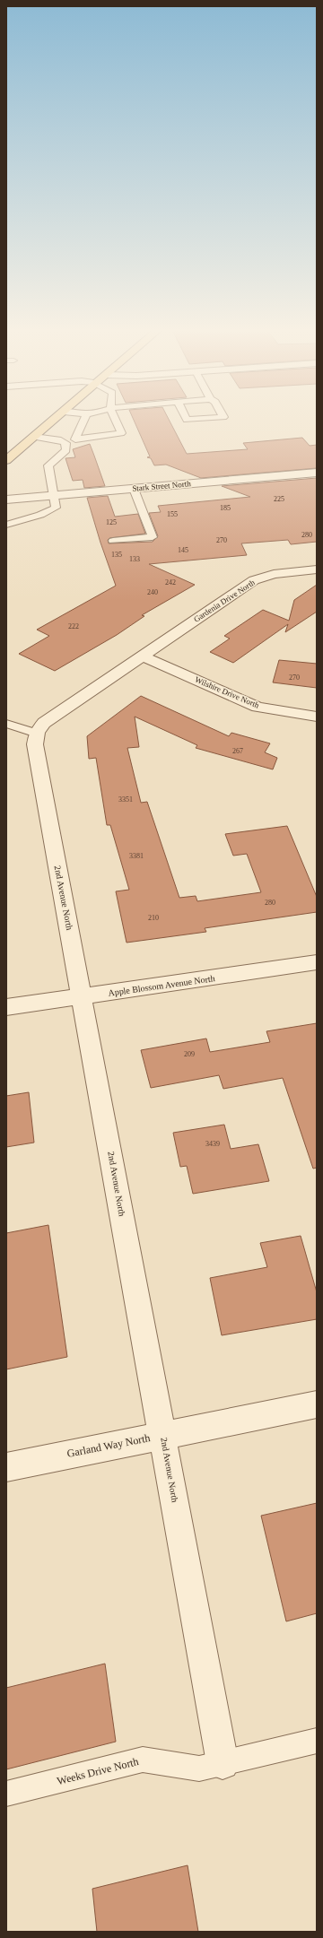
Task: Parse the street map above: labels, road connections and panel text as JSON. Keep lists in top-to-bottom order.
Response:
{
  "streets": {
    "street": [
      "Stark Street North",
      "Gardenia Drive North",
      "Wilshire Drive North",
      "2nd Avenue North",
      "Apple Blossom Avenue North",
      "Garland Way North"
    ],
    "lane": ["Weeks Drive North"]
  },
  "crossings": [
    ["Gardenia Drive North", "Wilshire Drive North"],
    ["2nd Avenue North", "Apple Blossom Avenue North"],
    ["2nd Avenue North", "Garland Way North"],
    ["2nd Avenue North", "Weeks Drive North"]
  ],
  "house_numbers": [
    "225",
    "185",
    "155",
    "125",
    "280",
    "270",
    "145",
    "135",
    "133",
    "242",
    "240",
    "222",
    "270",
    "267",
    "3351",
    "3381",
    "280",
    "210",
    "209",
    "3439"
  ]
}
